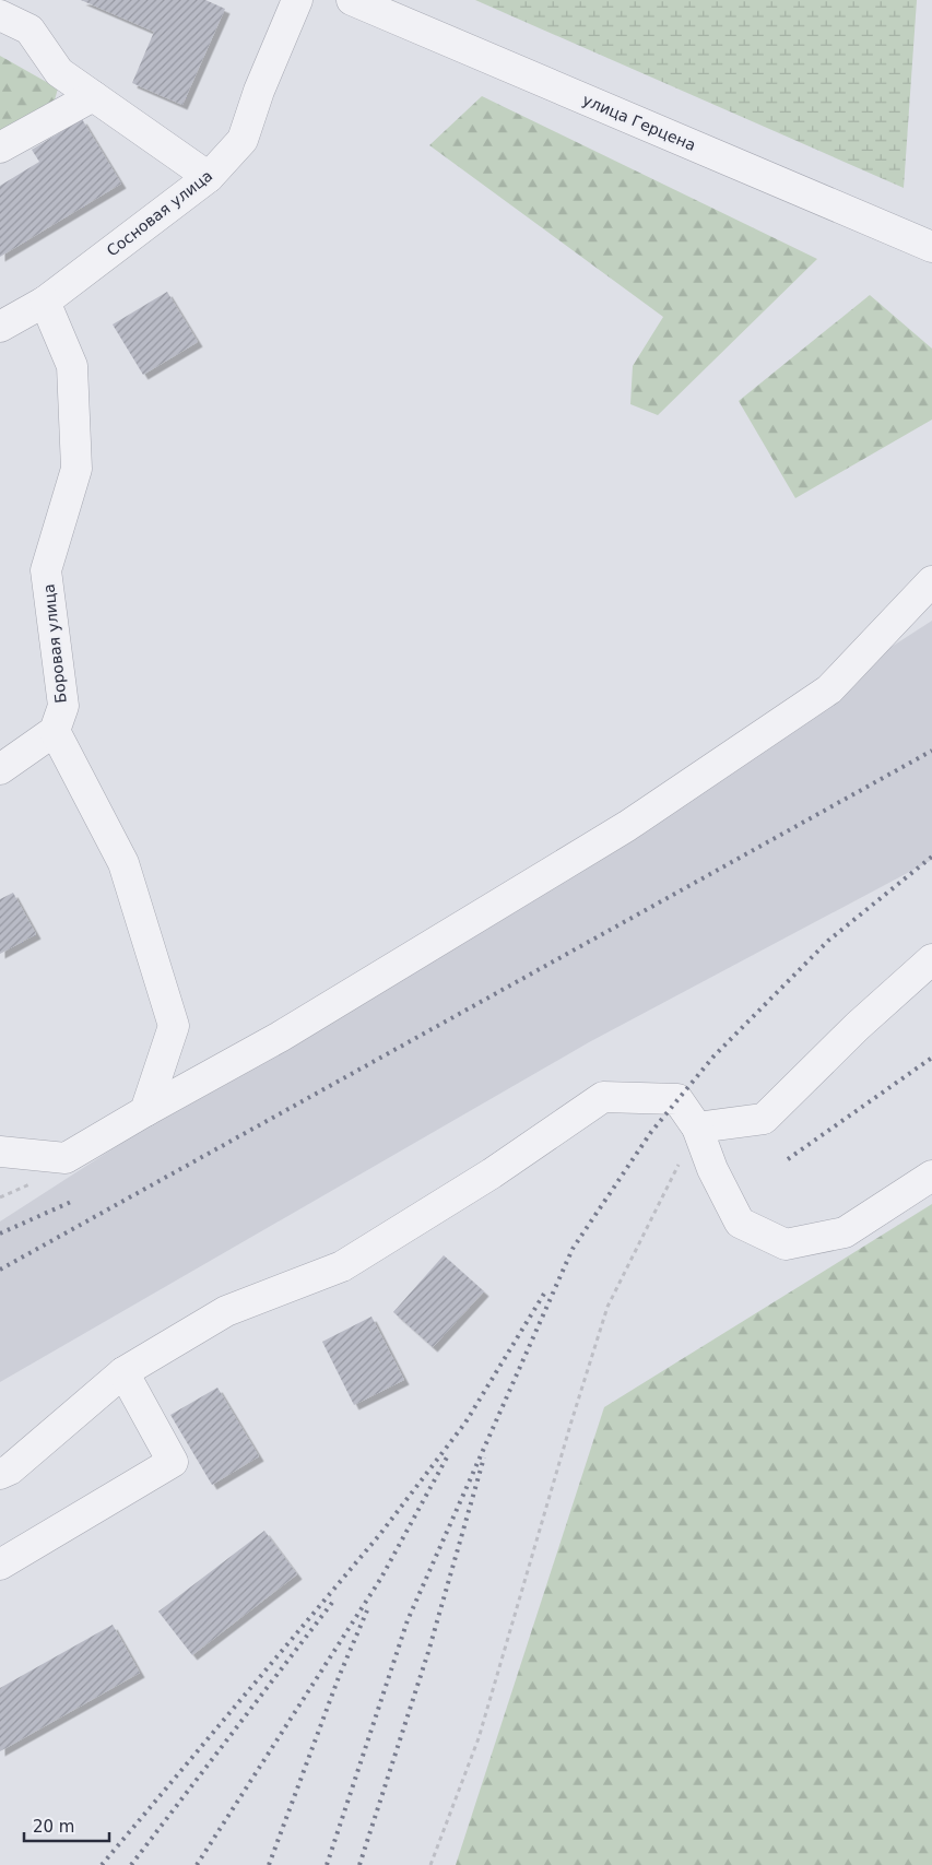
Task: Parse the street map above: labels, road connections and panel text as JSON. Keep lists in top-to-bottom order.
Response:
{
  "streets": {
    "street": ["улица Герцена", "Сосновая улица", "Боровая улица"]
  },
  "crossings": [
    ["Сосновая улица", "Боровая улица"]
  ],
  "scale_bar": "20 m"
}
